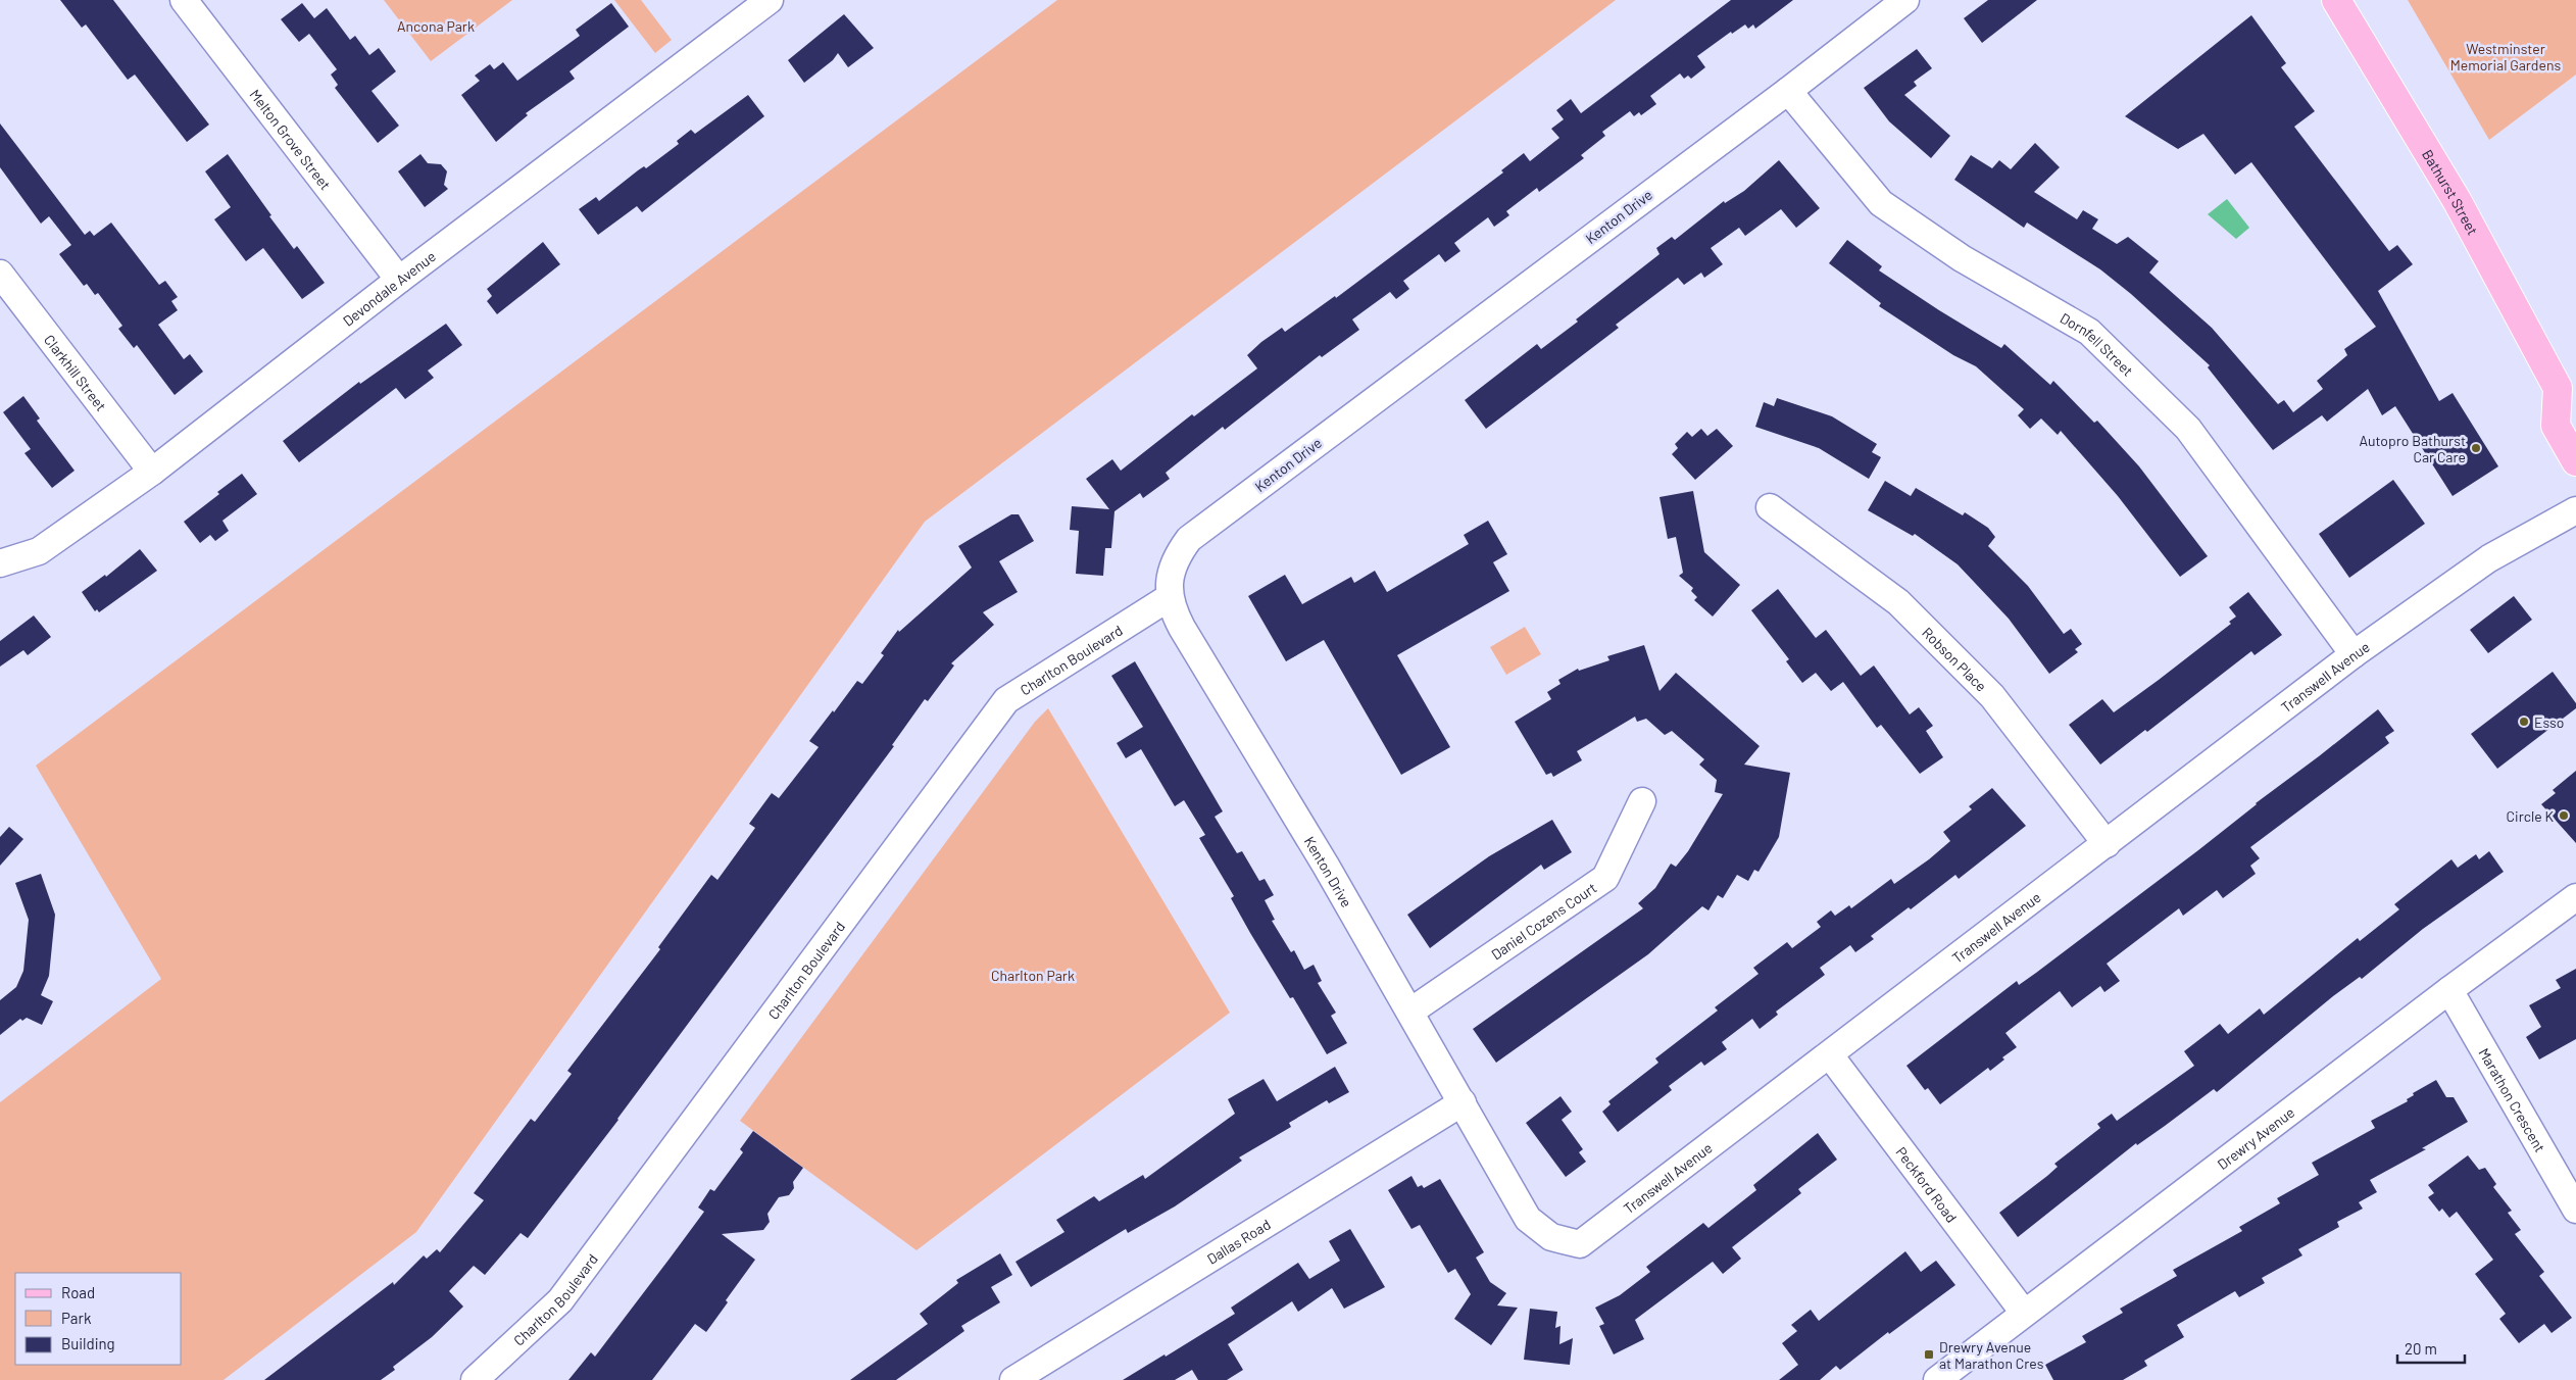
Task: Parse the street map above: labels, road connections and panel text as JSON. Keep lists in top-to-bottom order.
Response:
{
  "streets": {
    "main road": ["Bathurst Street"],
    "street": [
      "Melton Grove Street",
      "Kenton Drive",
      "Devondale Avenue",
      "Dornfell Street",
      "Clarkhill Street",
      "Charlton Boulevard",
      "Robson Place",
      "Transwell Avenue",
      "Daniel Cozens Court",
      "Marathon Crescent",
      "Drewry Avenue",
      "Peckford Road",
      "Dallas Road"
    ]
  },
  "crossings": [
    ["Melton Grove Street", "Devondale Avenue"],
    ["Kenton Drive", "Dornfell Street"],
    ["Kenton Drive", "Charlton Boulevard"],
    ["Kenton Drive", "Transwell Avenue"],
    ["Kenton Drive", "Daniel Cozens Court"],
    ["Kenton Drive", "Dallas Road"],
    ["Devondale Avenue", "Clarkhill Street"],
    ["Dornfell Street", "Transwell Avenue"],
    ["Robson Place", "Transwell Avenue"],
    ["Transwell Avenue", "Peckford Road"],
    ["Transwell Avenue", "Dallas Road"],
    ["Marathon Crescent", "Drewry Avenue"],
    ["Drewry Avenue", "Peckford Road"]
  ],
  "parks": ["Ancona Park", "Westminster Memorial Gardens", "Charlton Park"],
  "places": {
    "other": ["Autopro Bathurst Car Care", "Esso", "Circle K"],
    "transit": ["Drewry Avenue at Marathon Cres"]
  },
  "legend": ["Road", "Park", "Building"],
  "scale_bar": "20 m"
}
